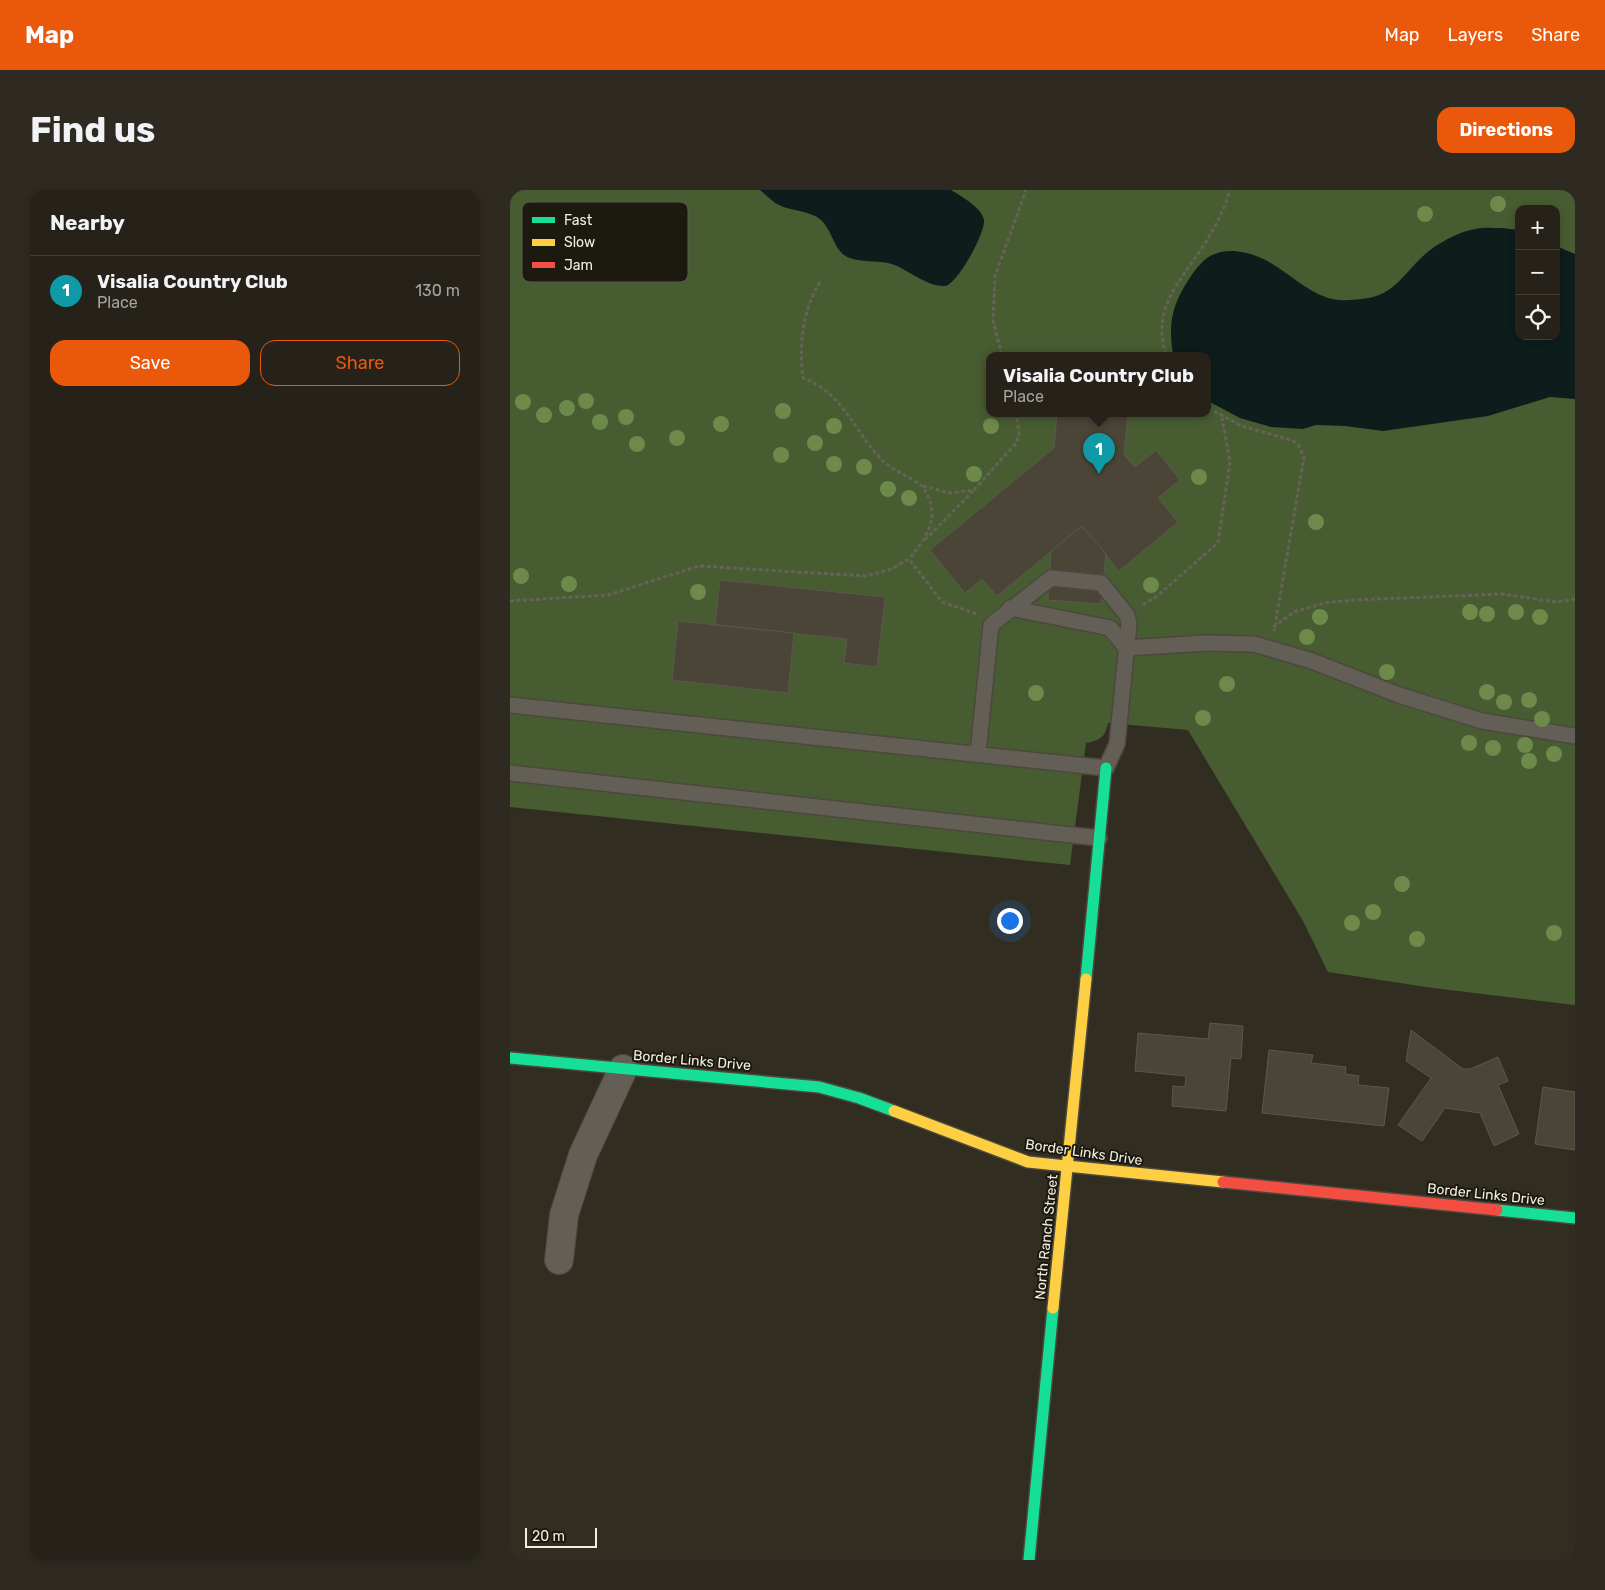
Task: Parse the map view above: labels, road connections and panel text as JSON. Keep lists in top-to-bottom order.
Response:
{
  "streets": {
    "street": ["Border Links Drive", "North Ranch Street"]
  },
  "crossings": [
    ["Border Links Drive", "North Ranch Street"]
  ],
  "legend": ["Fast", "Slow", "Jam"],
  "scale_bar": "20 m",
  "page": {
    "header": "Map",
    "nav": ["Map", "Layers", "Share"],
    "buttons": [
      "Directions",
      ["Save", "Share"]
    ],
    "title": "Find us",
    "heading": "Nearby",
    "map_buttons": ["+", "−"],
    "list": [
      {
        "mark": "1",
        "name": "Visalia Country Club",
        "note": "Place",
        "value": "130 m"
      }
    ],
    "popup": ["Visalia Country Club", "Place"],
    "pins": "1",
    "scale": "20 m"
  }
}
